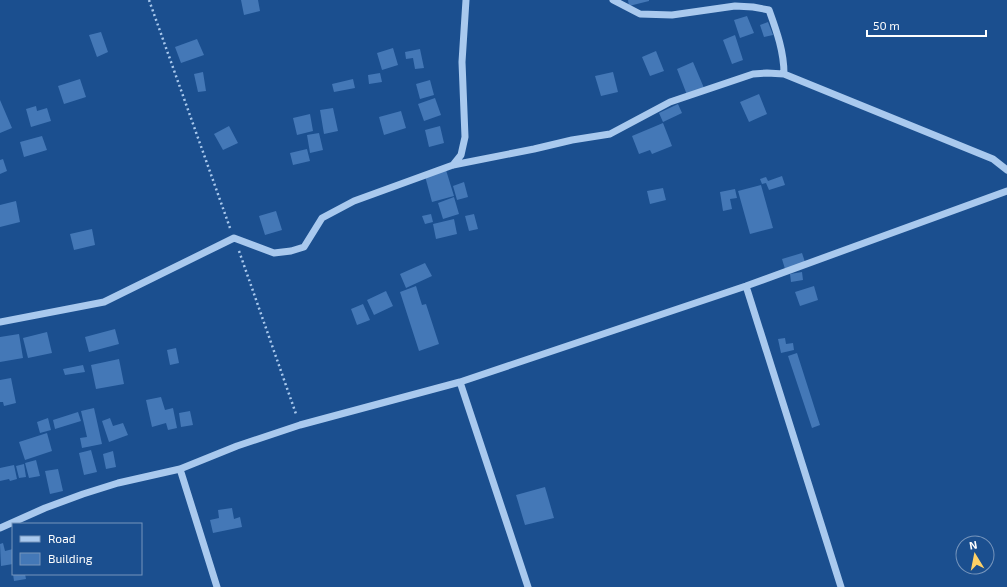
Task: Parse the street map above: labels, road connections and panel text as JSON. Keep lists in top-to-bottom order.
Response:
{
  "legend": ["Road", "Building"],
  "scale_bar": "50 m",
  "north": "top"
}
